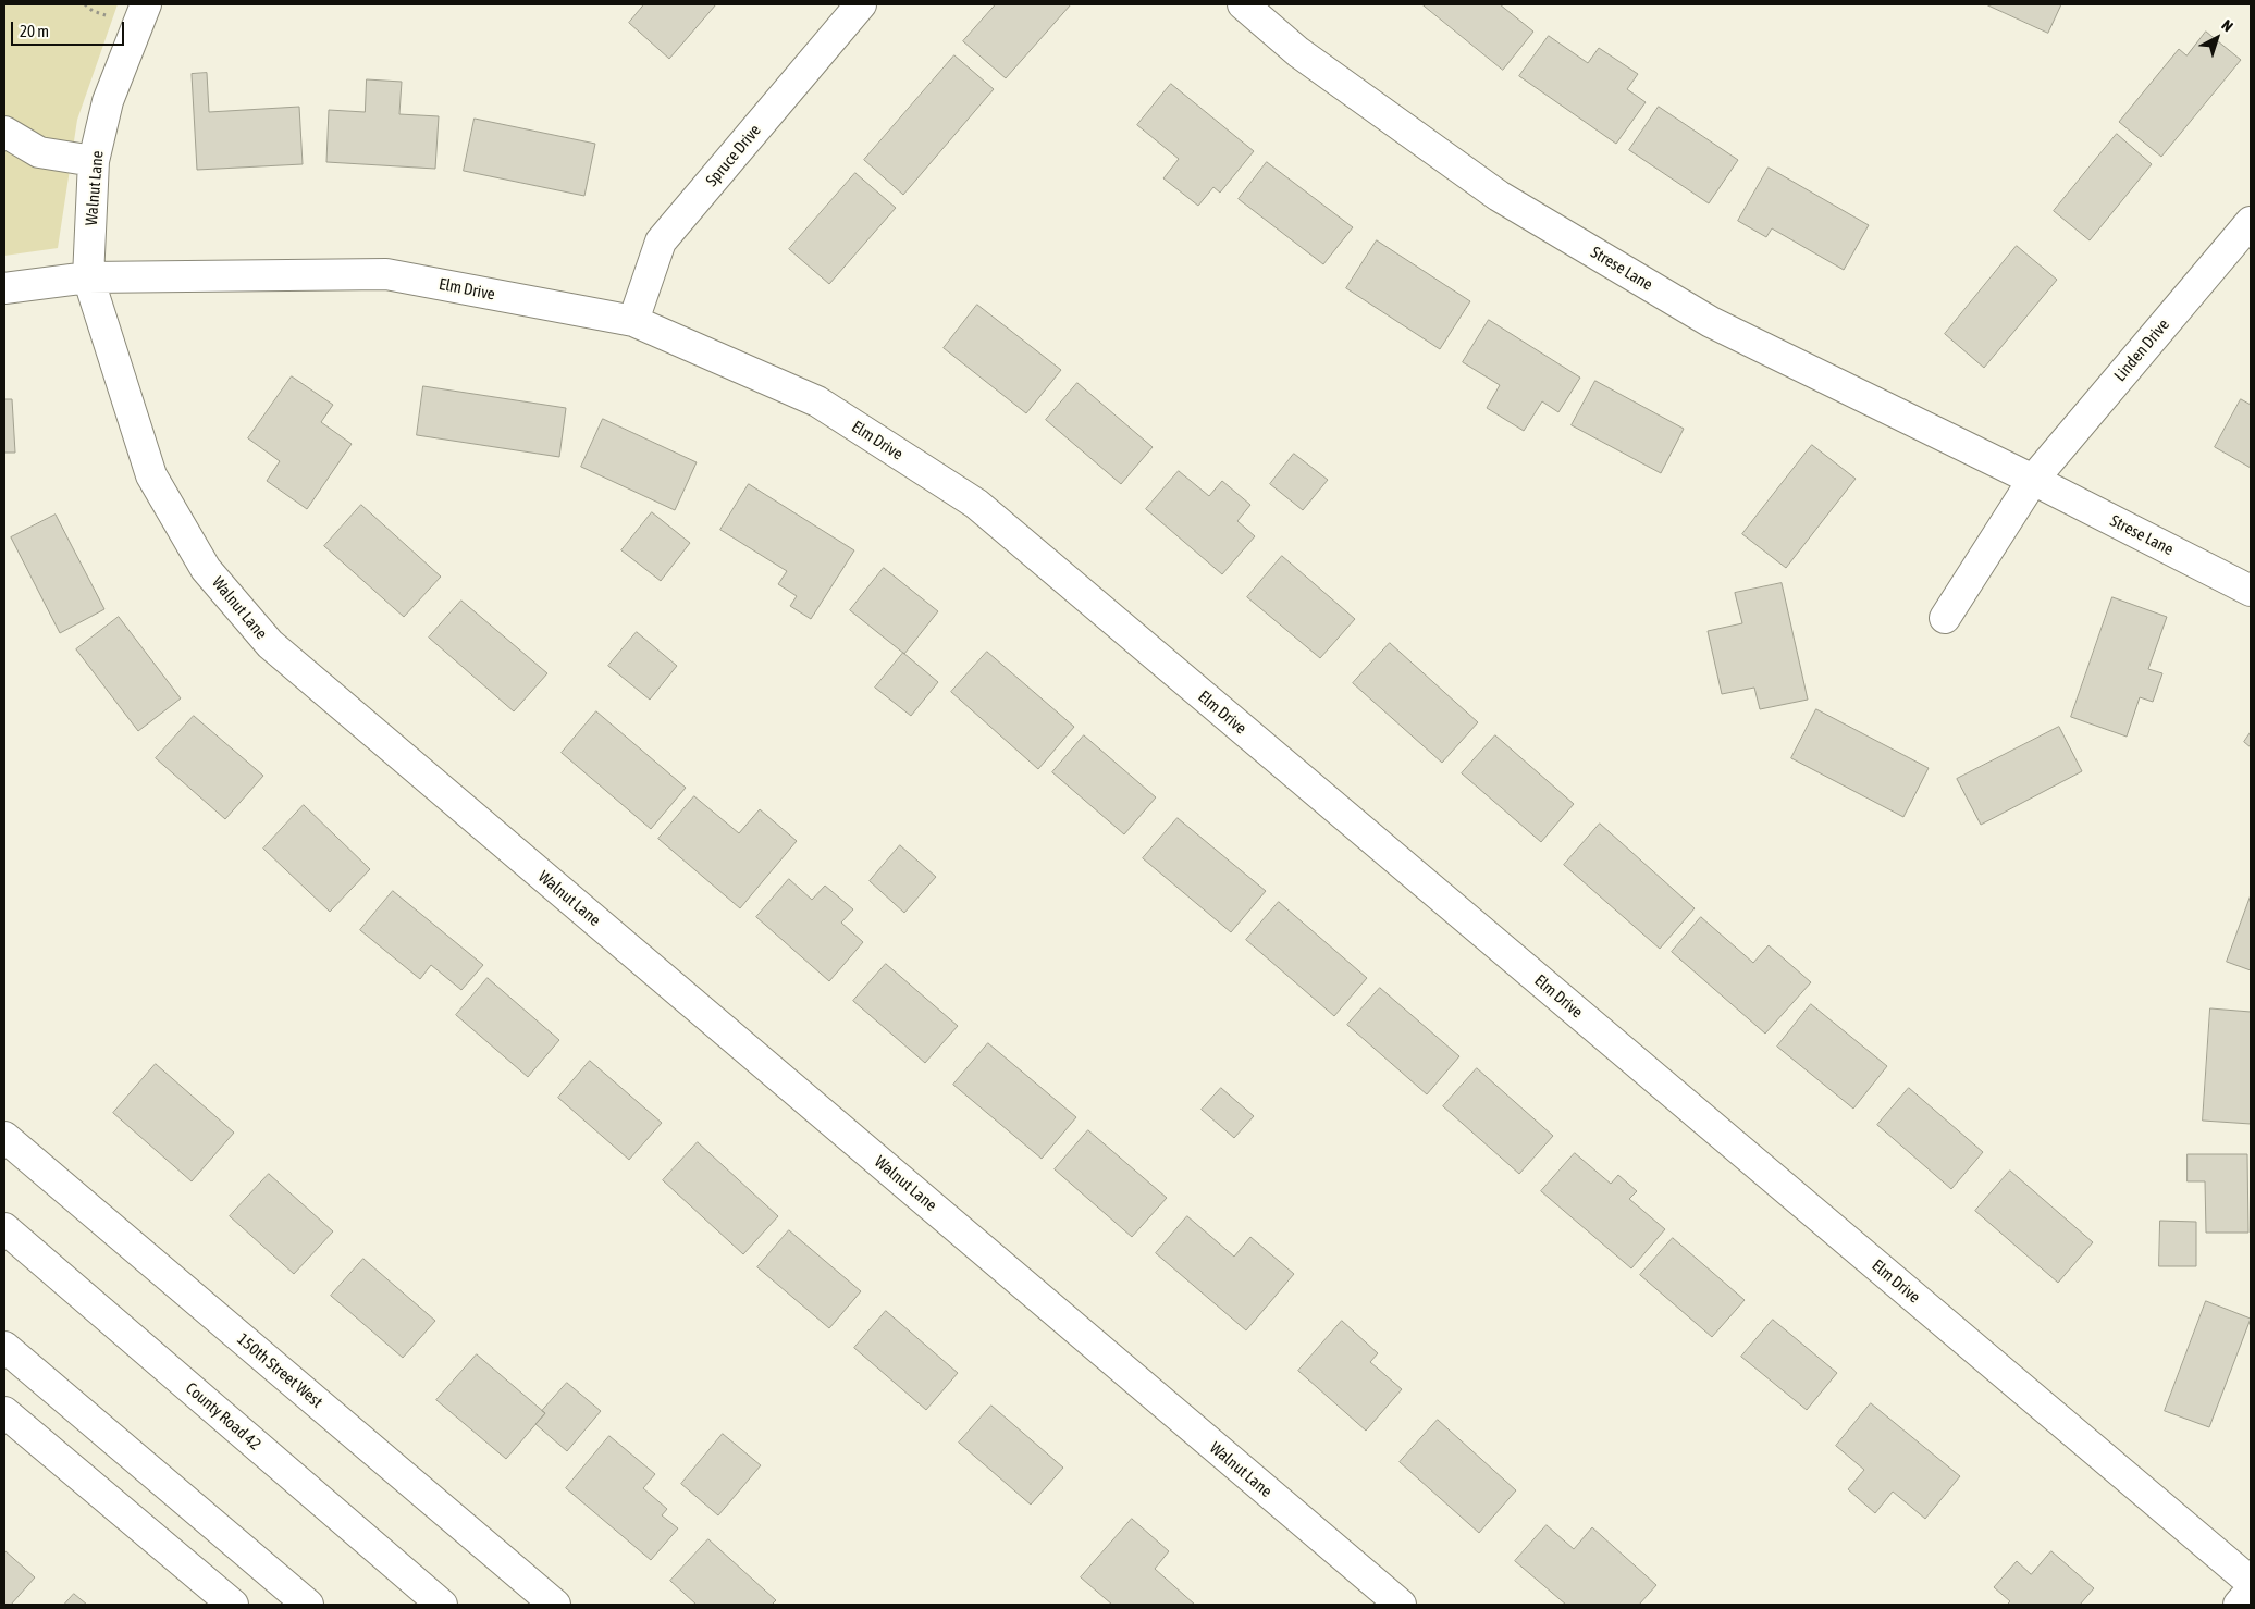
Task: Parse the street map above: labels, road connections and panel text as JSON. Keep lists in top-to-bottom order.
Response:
{
  "streets": {
    "main road": [
      "Spruce Drive",
      "Walnut Lane",
      "Strese Lane",
      "Elm Drive",
      "Linden Drive",
      "150th Street West",
      "County Road 42"
    ]
  },
  "crossings": [
    ["Spruce Drive", "Elm Drive"],
    ["Walnut Lane", "Elm Drive"],
    ["Strese Lane", "Linden Drive"]
  ],
  "scale_bar": "20 m",
  "north": "top right"
}
